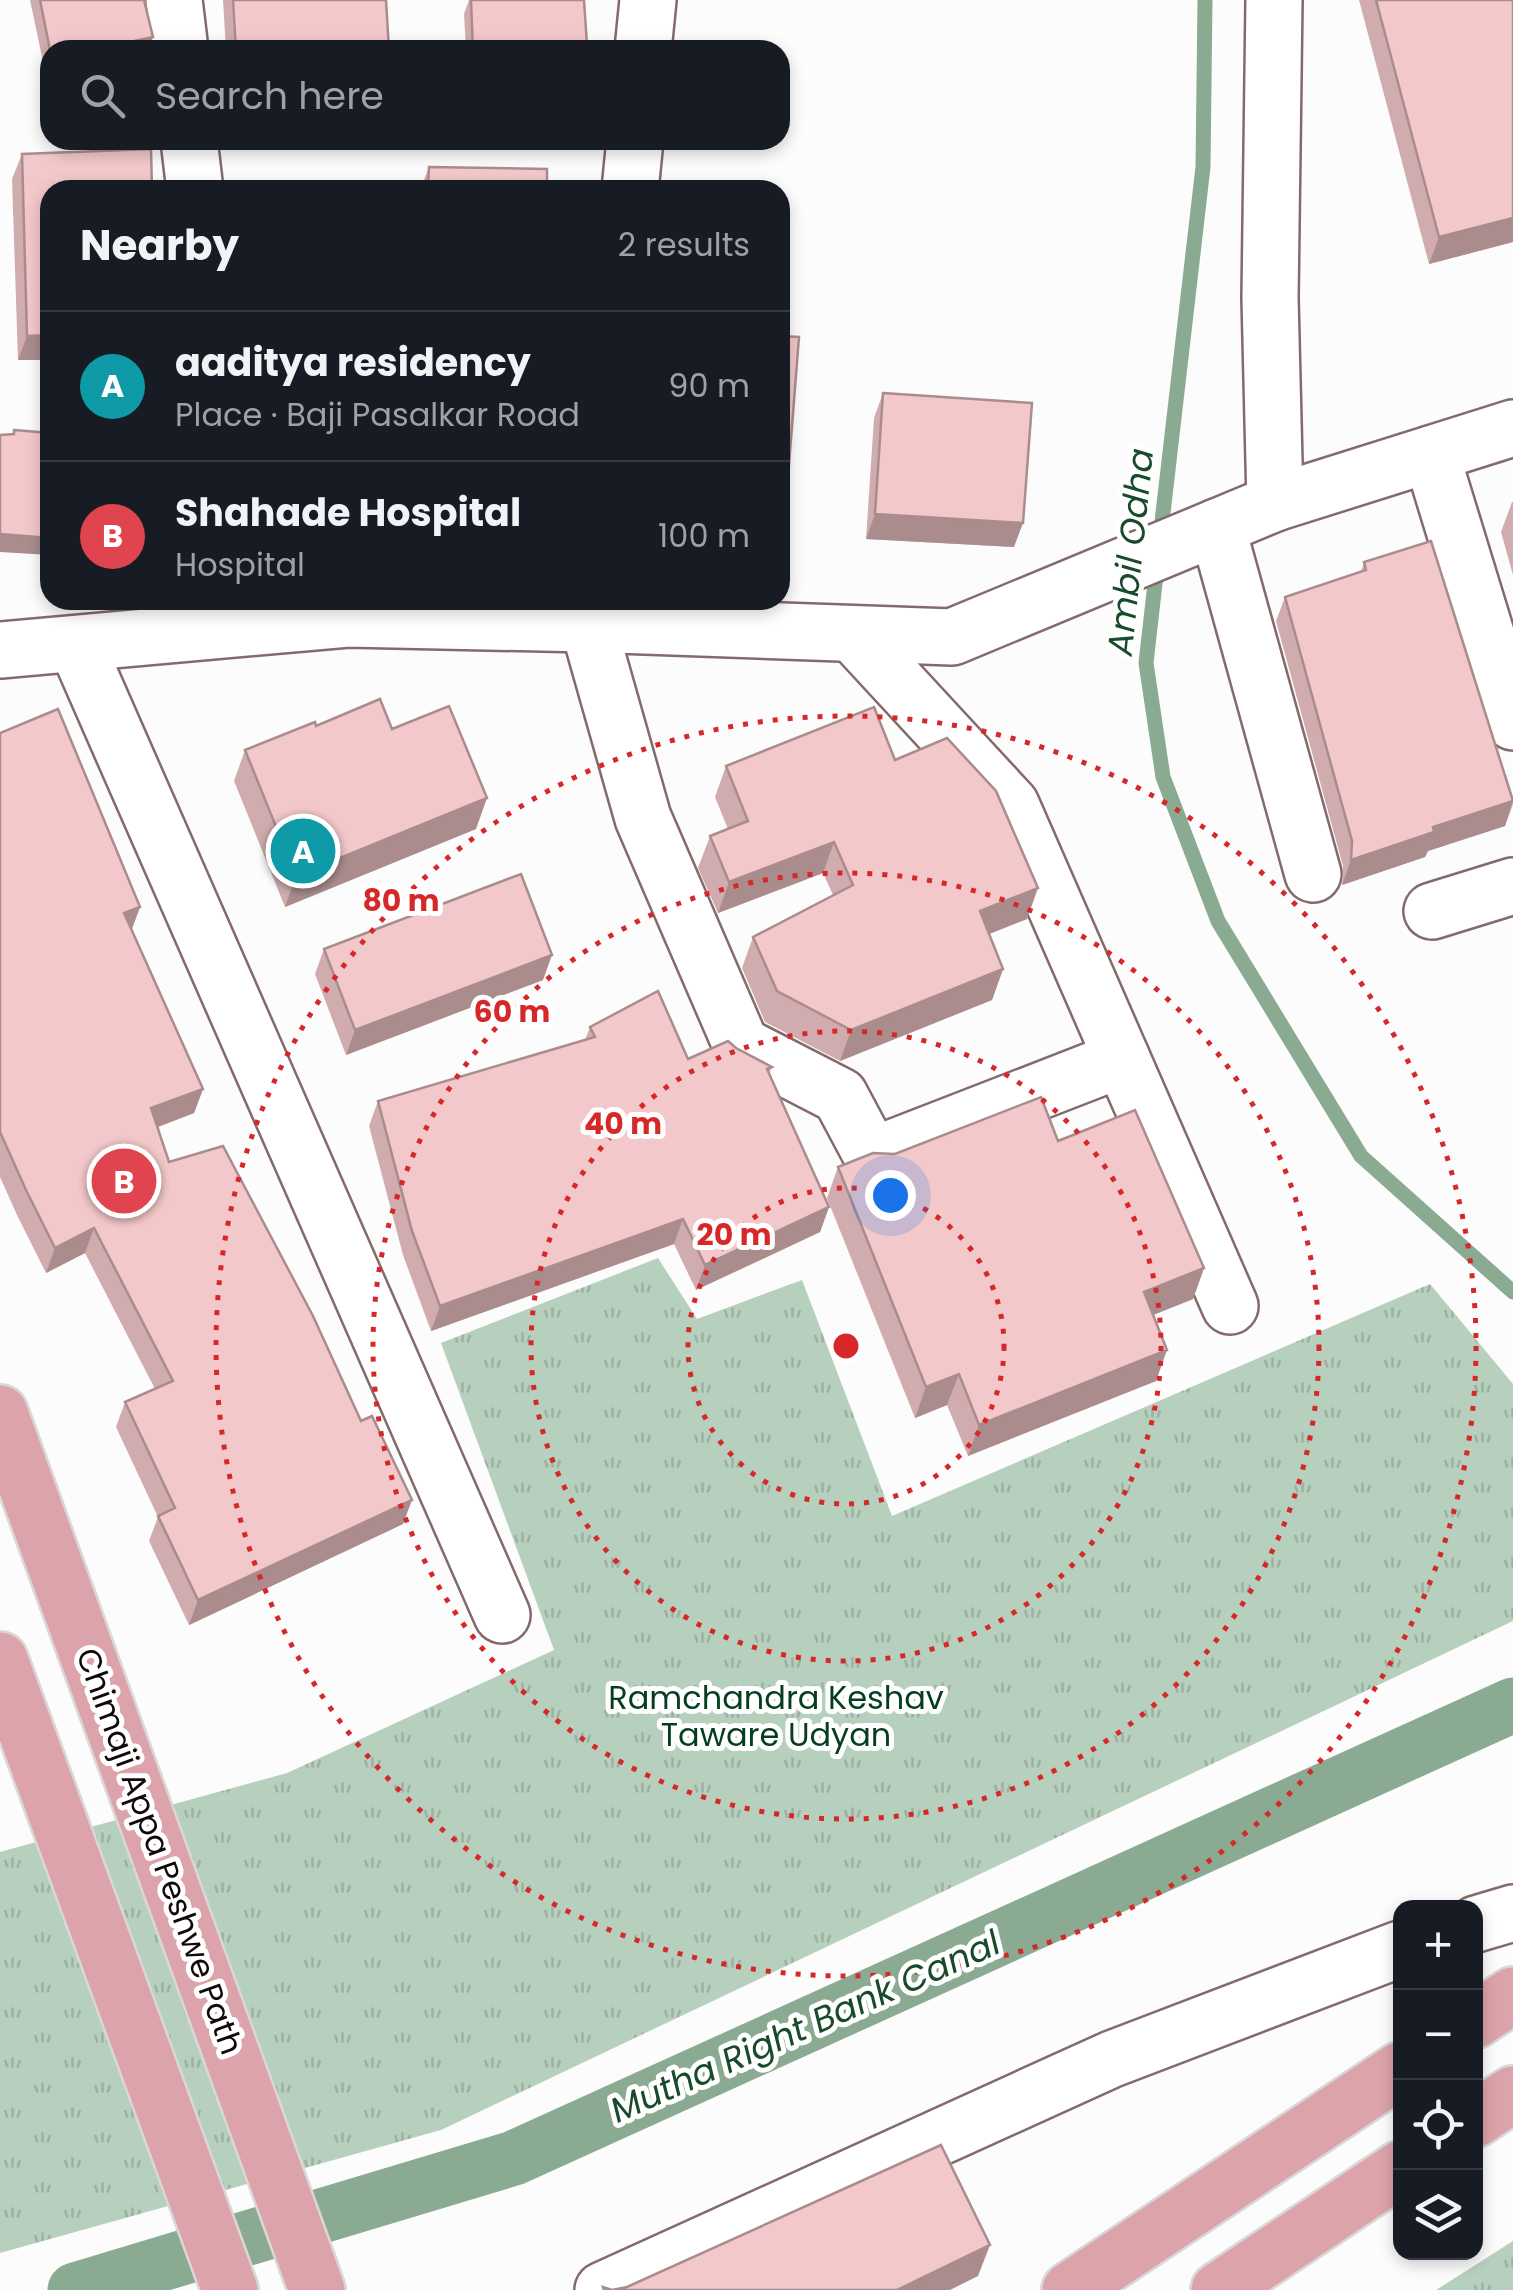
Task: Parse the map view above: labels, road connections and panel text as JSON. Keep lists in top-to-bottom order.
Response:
{
  "streets": {
    "main road": ["Chimaji Appa Peshwe Path"]
  },
  "water": ["Ambil Odha", "Mutha Right Bank Canal"],
  "parks": ["Ramchandra Keshav Taware Udyan"],
  "page": {
    "search": "Search here",
    "heading": ["Nearby", "2 results"],
    "list": [
      {
        "mark": "A",
        "name": "aaditya residency",
        "note": "Place · Baji Pasalkar Road",
        "value": "90 m"
      },
      {
        "mark": "B",
        "name": "Shahade Hospital",
        "note": "Hospital",
        "value": "100 m"
      }
    ],
    "pins": ["A", "B"],
    "map_buttons": ["+", "−"]
  },
  "rings": [
    "80 m",
    "60 m",
    "40 m",
    "20 m"
  ]
}
